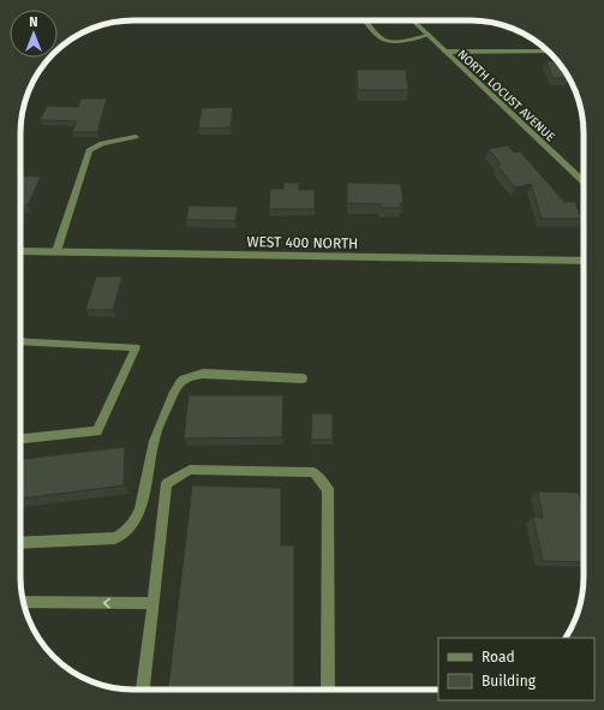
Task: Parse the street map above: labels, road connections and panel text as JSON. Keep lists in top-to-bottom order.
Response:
{
  "streets": {
    "street": ["NORTH LOCUST AVENUE", "WEST 400 NORTH"]
  },
  "legend": ["Road", "Building"],
  "north": "top"
}
